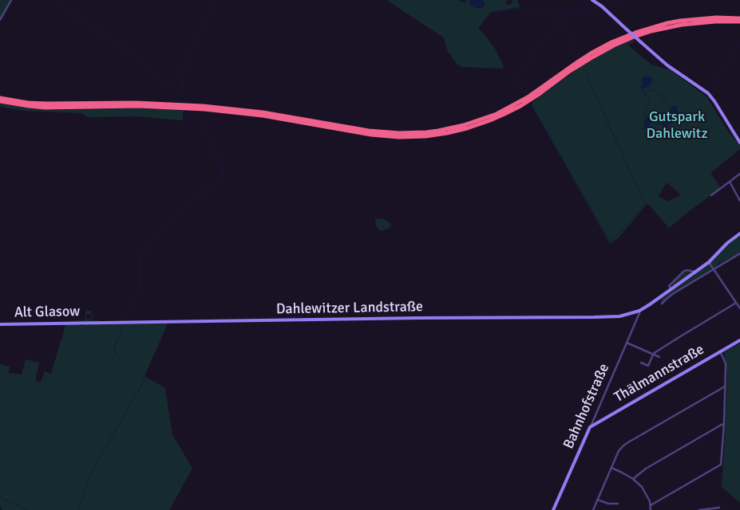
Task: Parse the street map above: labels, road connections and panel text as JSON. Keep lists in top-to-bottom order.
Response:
{
  "streets": {
    "street": [
      "Dahlewitzer Landstraße",
      "Alt Glasow",
      "Thälmannstraße",
      "Bahnhofstraße"
    ]
  },
  "crossings": [
    ["Dahlewitzer Landstraße", "Alt Glasow"],
    ["Dahlewitzer Landstraße", "Bahnhofstraße"],
    ["Thälmannstraße", "Bahnhofstraße"]
  ],
  "parks": ["Gutspark Dahlewitz"]
}
